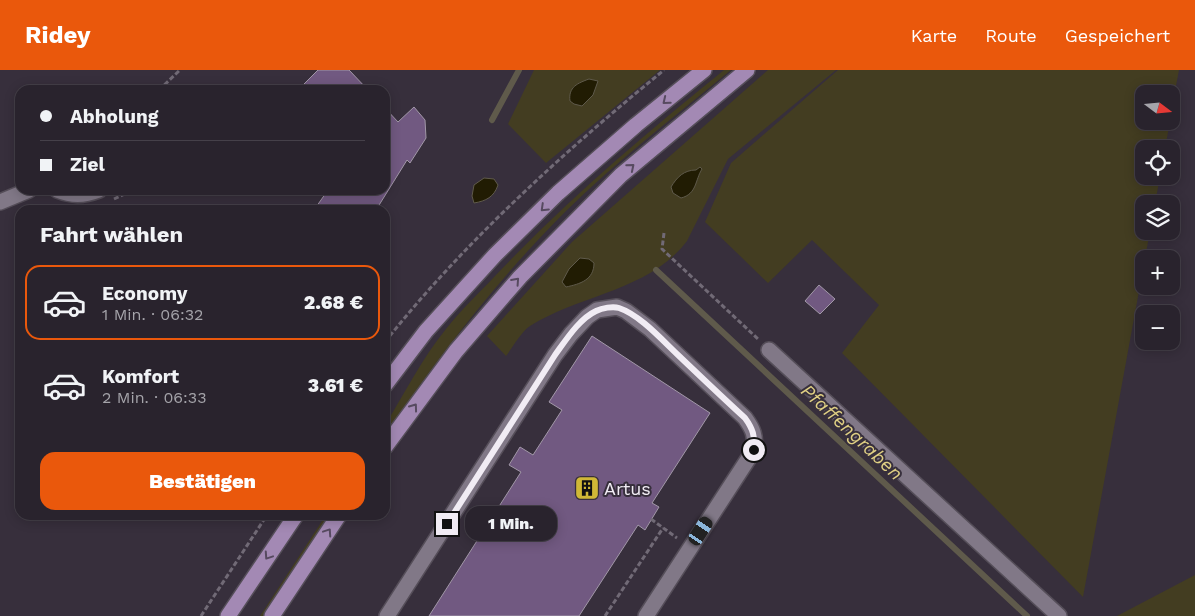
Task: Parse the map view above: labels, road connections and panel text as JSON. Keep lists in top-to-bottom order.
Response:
{
  "water": ["Pfaffengraben"],
  "places": {
    "building": ["Artus"]
  },
  "north": "right",
  "page": {
    "header": "Ridey",
    "nav": ["Karte", "Route", "Gespeichert"],
    "map_buttons": ["+", "−"],
    "banner": ["Abholung", "Ziel"],
    "heading": "Fahrt wählen",
    "list": [
      {
        "name": "Economy",
        "note": "1 Min. · 06:32",
        "value": "2.68 €"
      },
      {
        "name": "Komfort",
        "note": "2 Min. · 06:33",
        "value": "3.61 €"
      }
    ],
    "buttons": "Bestätigen",
    "bubble": "1 Min."
  }
}
